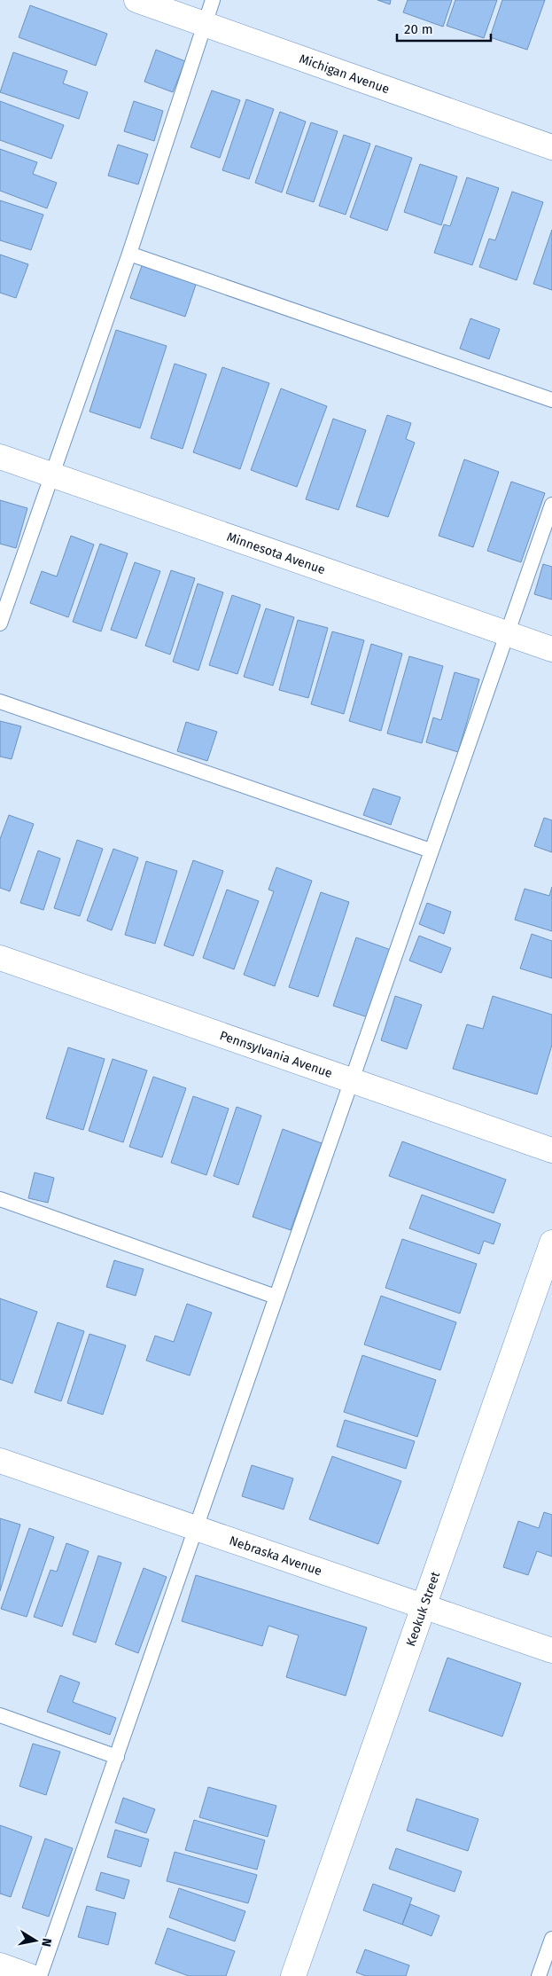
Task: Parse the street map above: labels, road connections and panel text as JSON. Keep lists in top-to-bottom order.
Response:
{
  "streets": {
    "street": [
      "Michigan Avenue",
      "Minnesota Avenue",
      "Pennsylvania Avenue",
      "Nebraska Avenue",
      "Keokuk Street"
    ]
  },
  "crossings": [
    ["Nebraska Avenue", "Keokuk Street"]
  ],
  "scale_bar": "20 m",
  "north": "right"
}
